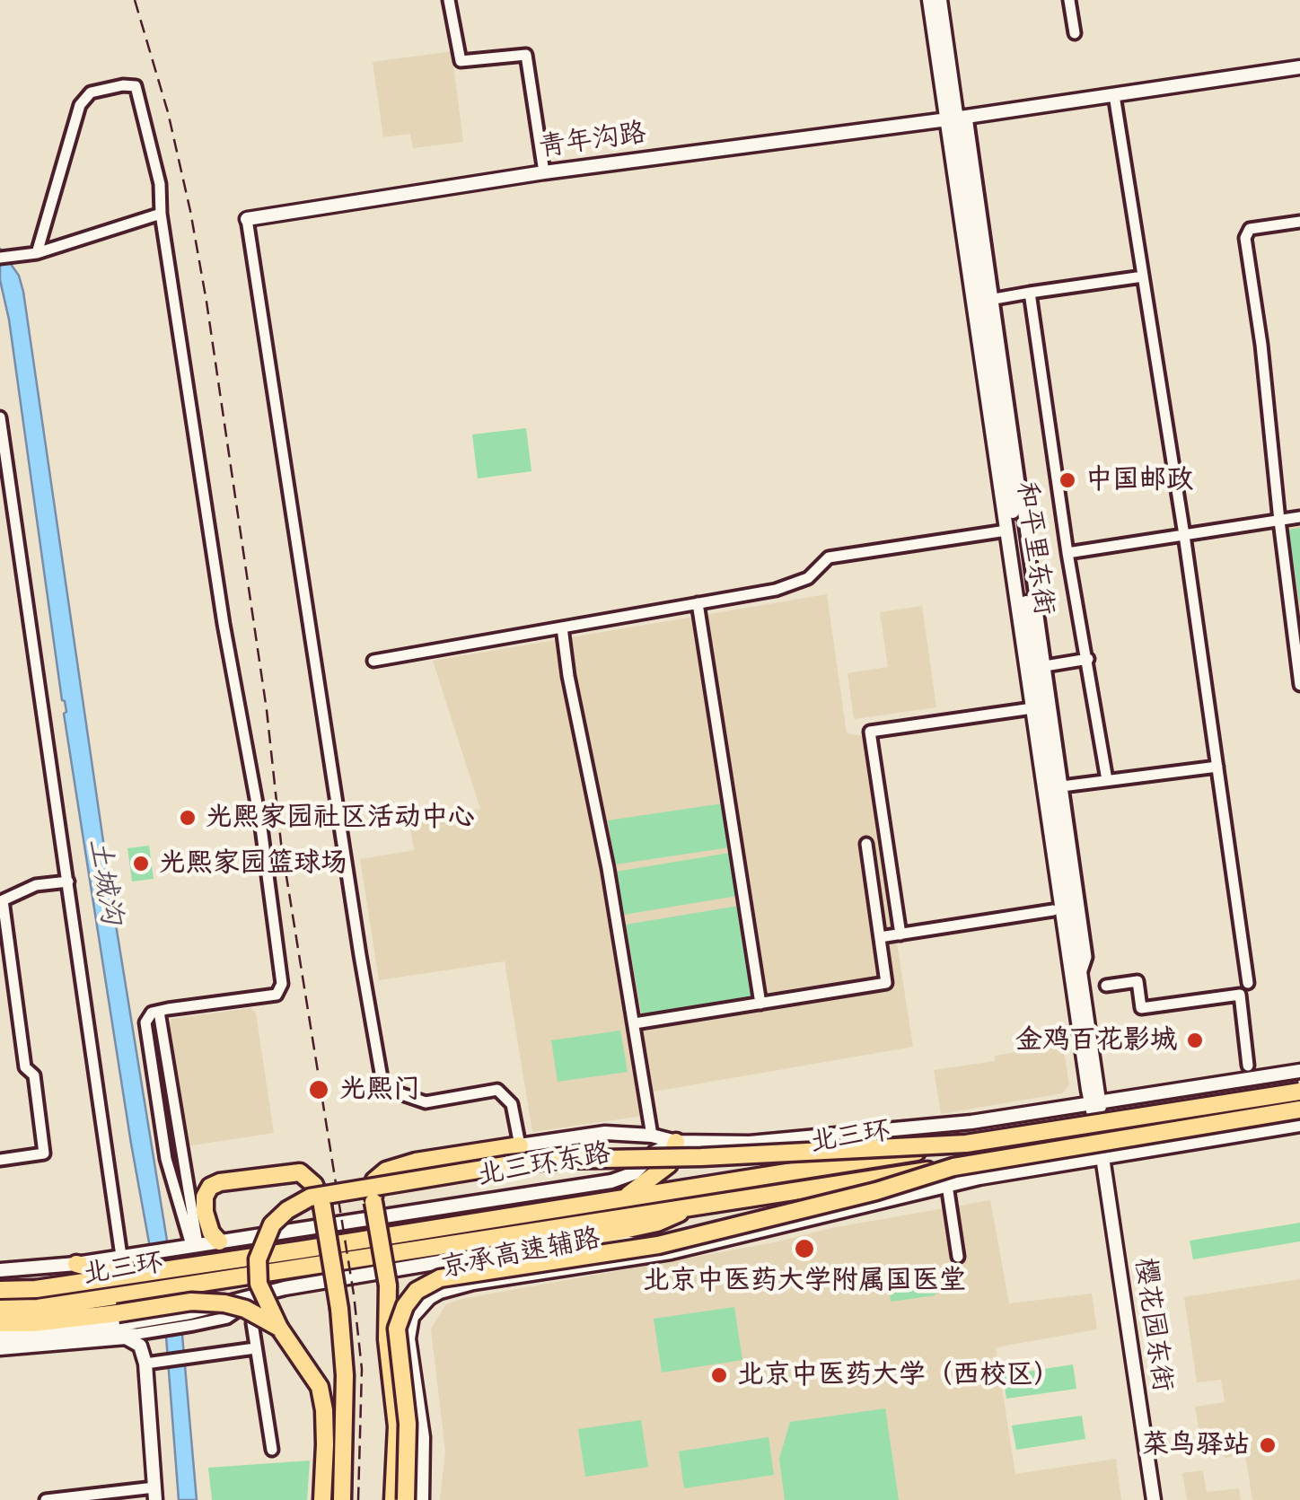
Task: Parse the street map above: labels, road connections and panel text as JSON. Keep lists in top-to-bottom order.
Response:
{
  "streets": {
    "highway": ["北三环"],
    "street": [
      "青年沟路",
      "和平里东街",
      "北三环东路",
      "京承高速辅路",
      "樱花园东街"
    ]
  },
  "crossings": [
    ["青年沟路", "和平里东街"],
    ["和平里东街", "北三环东路"],
    ["和平里东街", "樱花园东街"],
    ["北三环东路", "樱花园东街"]
  ],
  "water": ["土城沟"],
  "places": [
    "中国邮政",
    "光熙家园社区活动中心",
    "光熙家园篮球场",
    "金鸡百花影城",
    "光熙门",
    "北京中医药大学附属国医堂",
    "北京中医药大学（西校区）",
    "菜鸟驿站"
  ]
}
